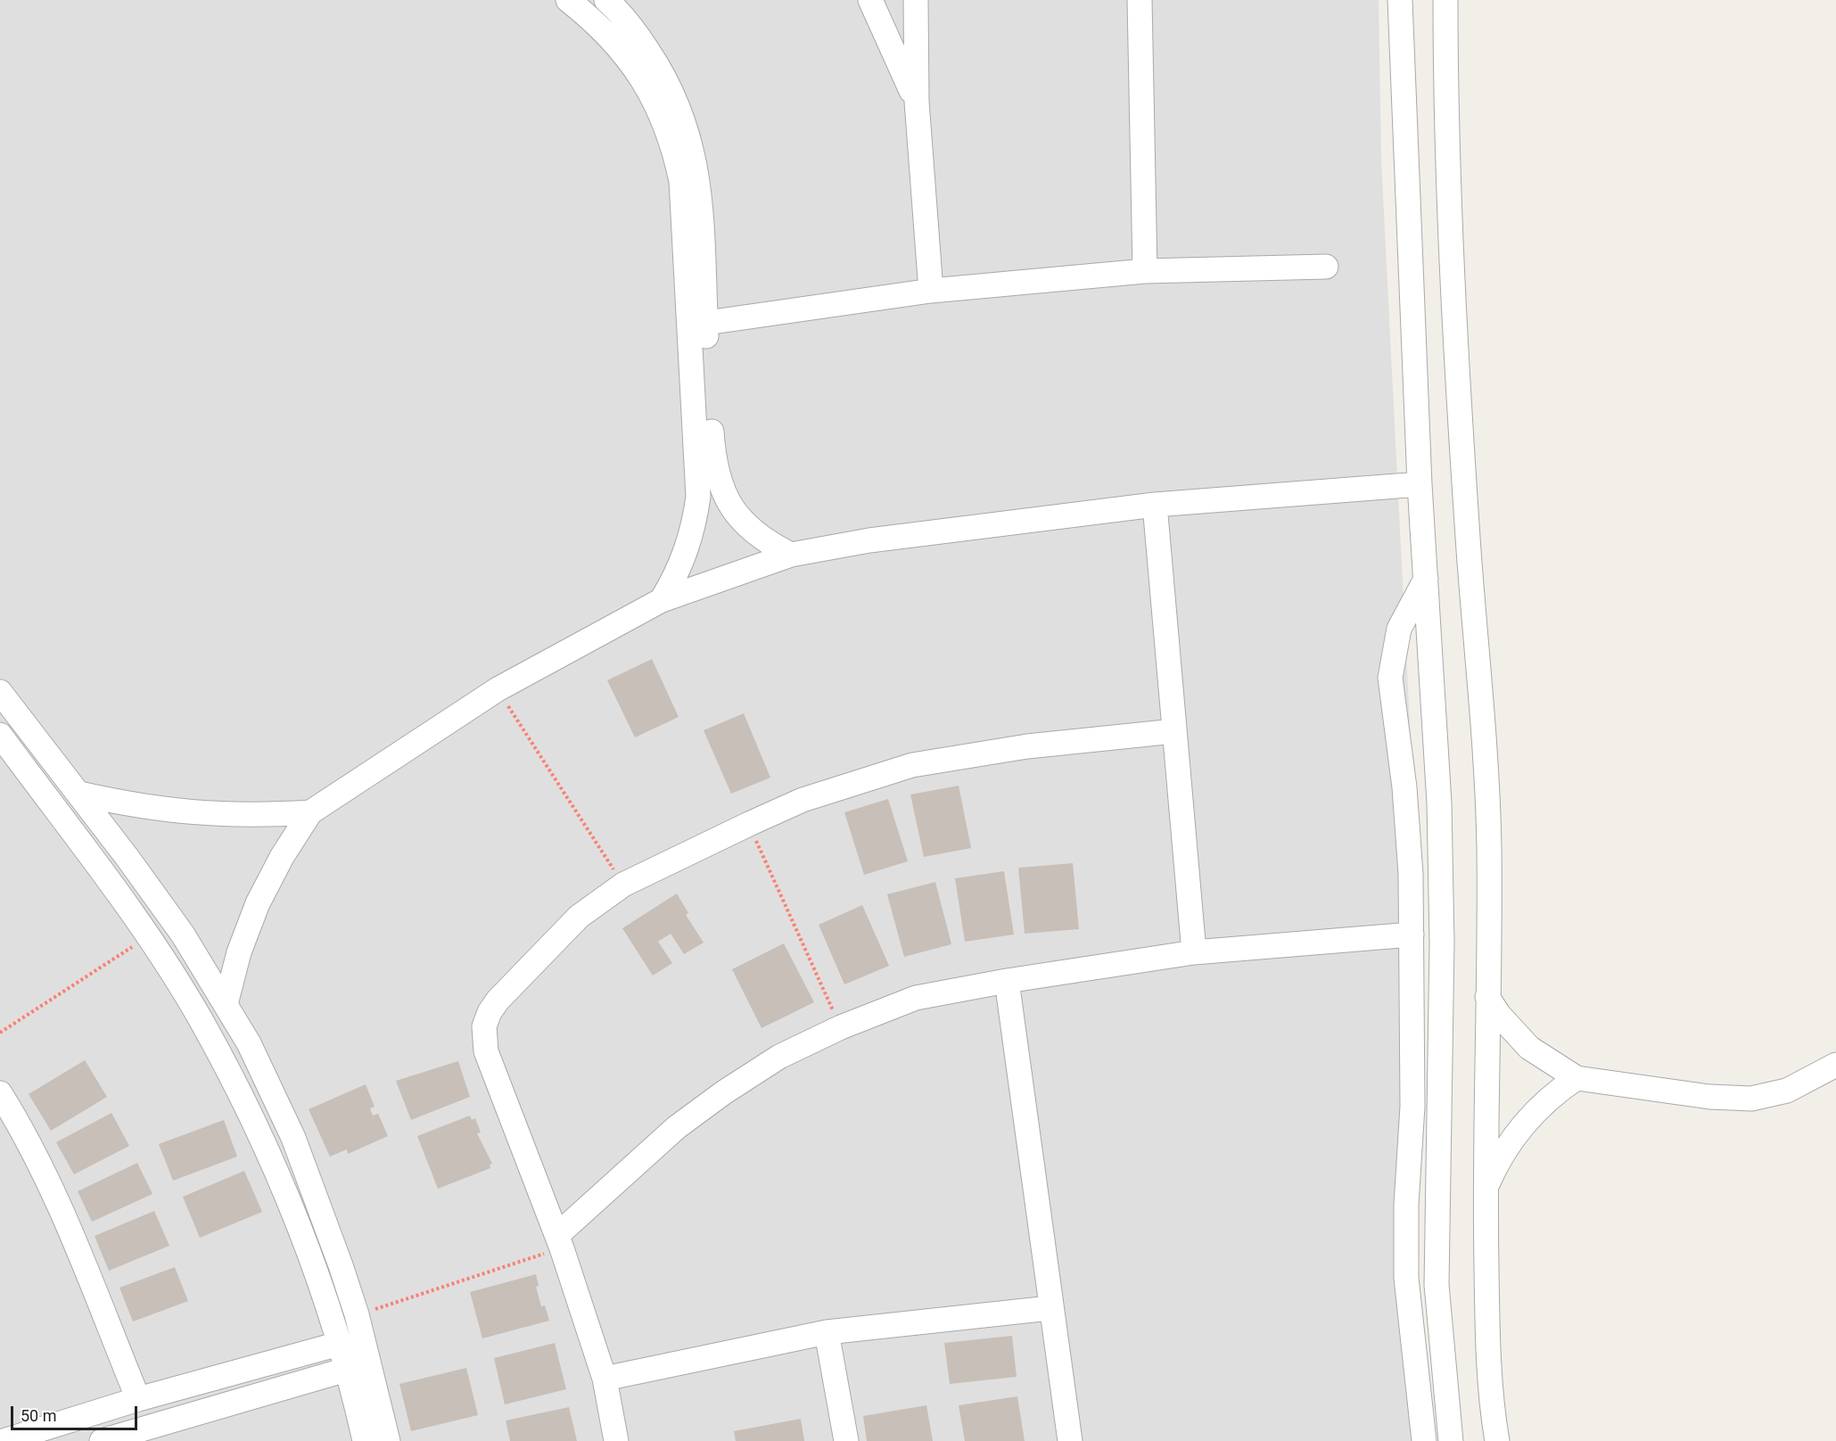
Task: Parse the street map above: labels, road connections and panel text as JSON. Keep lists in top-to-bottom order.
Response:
{
  "scale_bar": "50 m"
}
